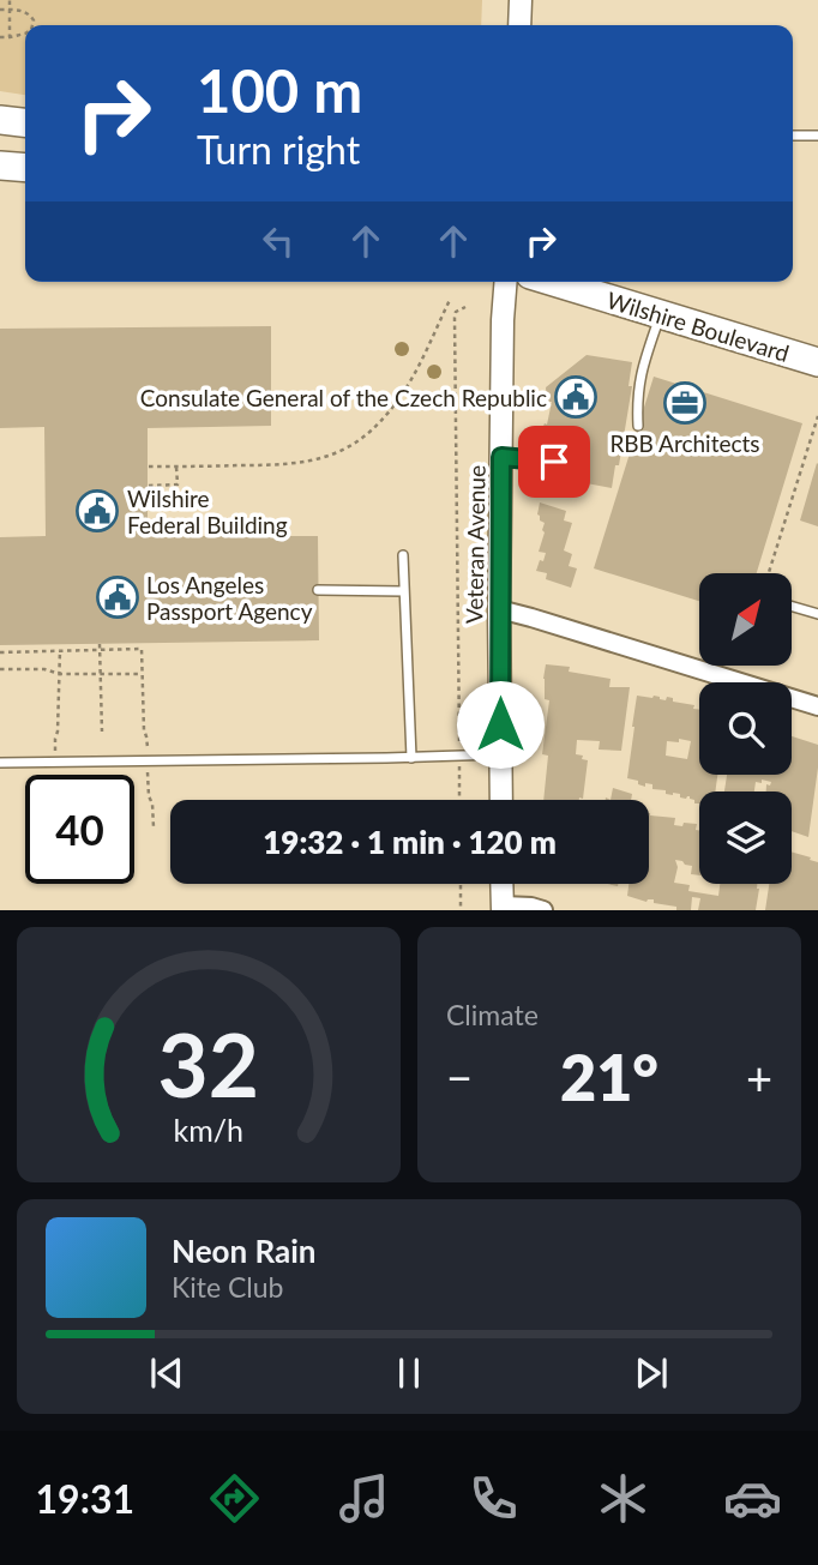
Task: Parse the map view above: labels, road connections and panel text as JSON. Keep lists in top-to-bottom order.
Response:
{
  "streets": {
    "main road": ["Wilshire Boulevard"],
    "street": ["Veteran Avenue"]
  },
  "places": {
    "public building": ["Consulate General of the Czech Republic", "Wilshire Federal Building", "Los Angeles Passport Agency"],
    "office": ["RBB Architects"]
  },
  "north": "top right",
  "page": {
    "turn": ["100 m", "Turn right"],
    "limit": "40",
    "trip": "19:32 · 1 min · 120 m",
    "tile": "Climate",
    "heat": ["−", "21°", "+"],
    "song": ["Neon Rain", "Kite Club"],
    "tabs": "19:31",
    "gauge": ["32", "km/h"]
  }
}
